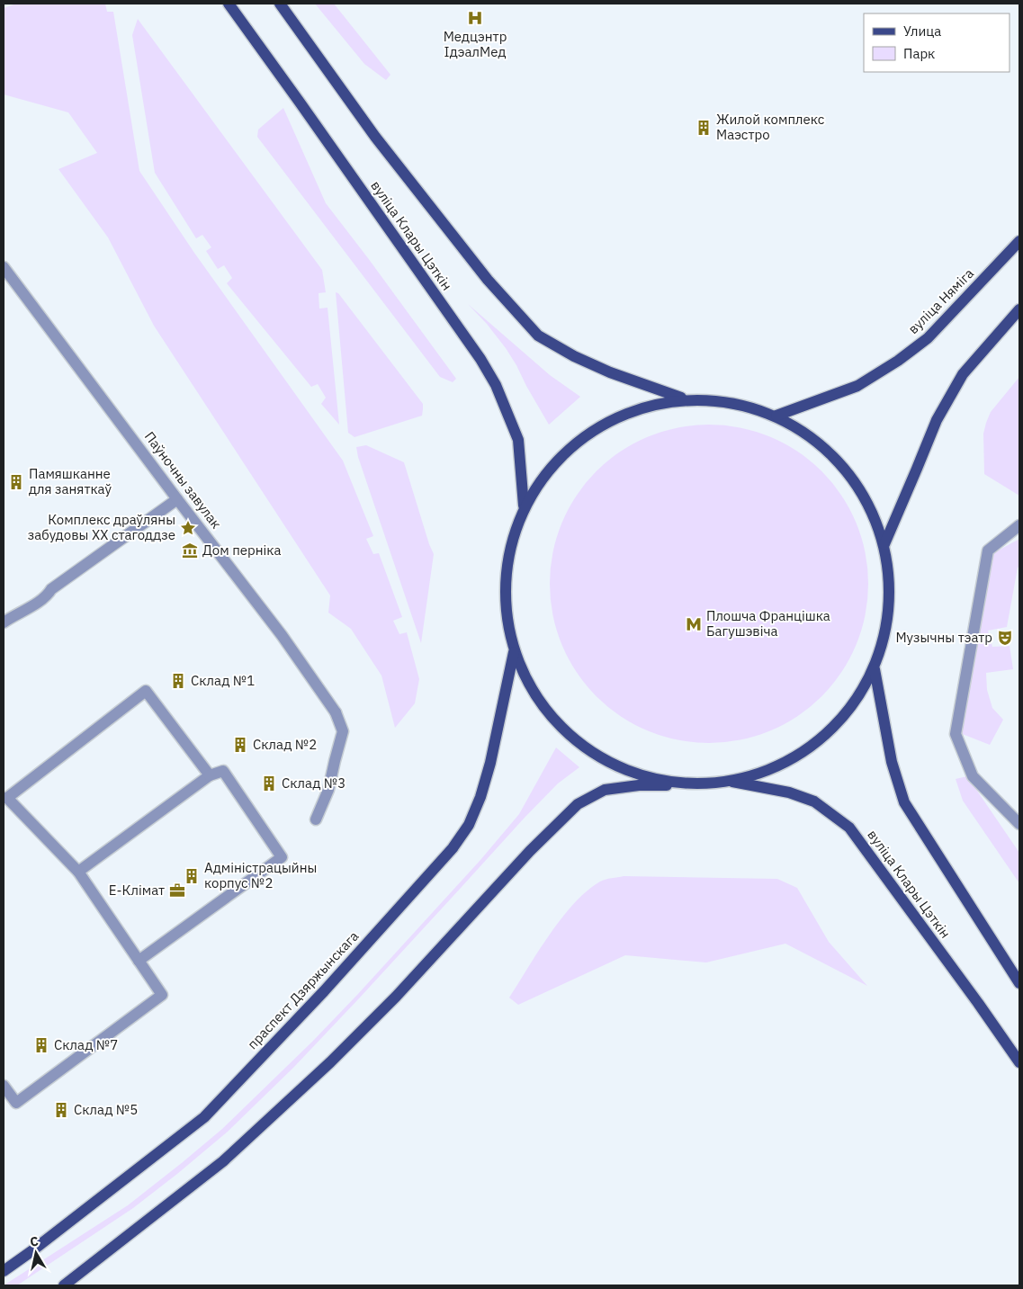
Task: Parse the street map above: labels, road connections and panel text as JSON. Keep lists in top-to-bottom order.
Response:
{
  "streets": {
    "main road": ["вуліца Клары Цэткін", "вуліца Няміга", "праспект Дзяржынскага"],
    "street": ["Паўночны завулак"]
  },
  "places": {
    "hospital": ["Медцэнтр ІдэалМед"],
    "building": [
      "Жилой комплекс Маэстро",
      "Памяшканне для заняткаў",
      "Склад №1",
      "Склад №2",
      "Склад №3",
      "Адміністрацыйны корпус №2",
      "Склад №7",
      "Склад №5"
    ],
    "place": ["Комплекс драўляны забудовы ХХ стагоддзе"],
    "museum": ["Дом перніка"],
    "metro station": ["Плошча Францішка Багушэвіча"],
    "theatre": ["Музычны тэатр"],
    "office": ["Е-Клімат"]
  },
  "legend": ["Улица", "Парк"],
  "north": "top"
}
